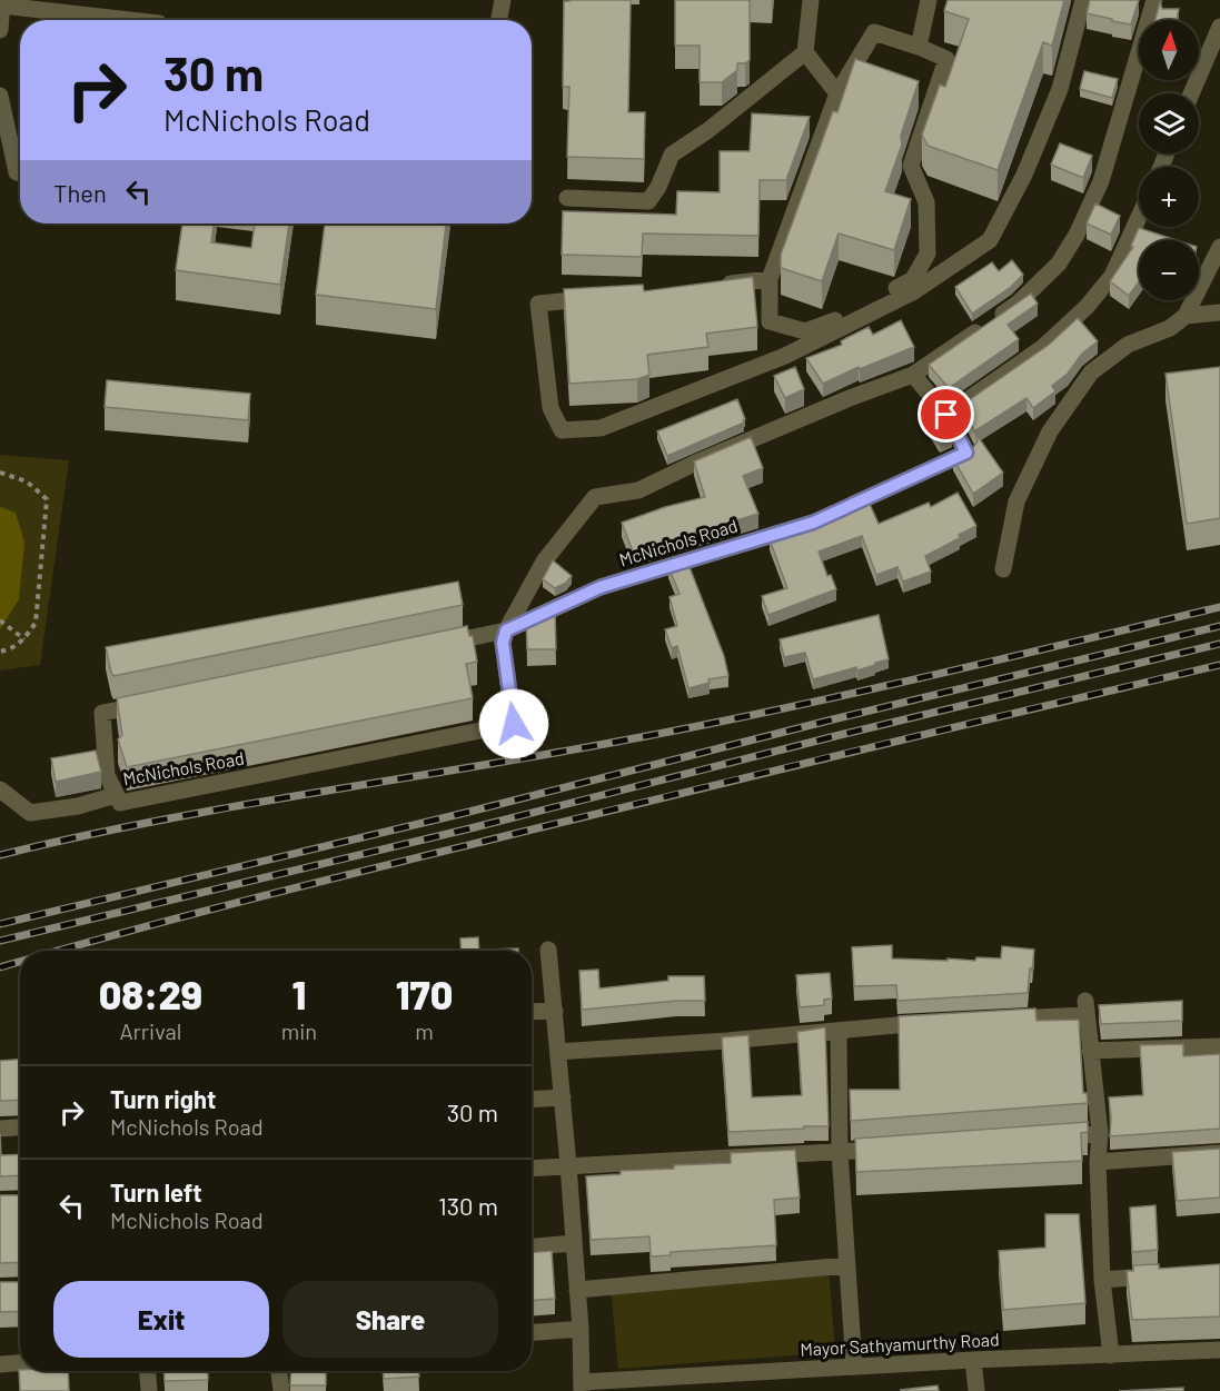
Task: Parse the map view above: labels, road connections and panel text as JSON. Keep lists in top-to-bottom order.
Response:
{
  "streets": {
    "street": ["McNichols Road", "Mayor Sathyamurthy Road"]
  },
  "north": "top",
  "page": {
    "map_buttons": ["+", "−"],
    "turn": ["30 m", "McNichols Road"],
    "then": "Then",
    "eta": [
      "08:29",
      "Arrival",
      "1",
      "min",
      "170",
      "m"
    ],
    "list": [
      {
        "name": "Turn right",
        "note": "McNichols Road",
        "value": "30 m"
      },
      {
        "name": "Turn left",
        "note": "McNichols Road",
        "value": "130 m"
      }
    ],
    "buttons": ["Exit", "Share"]
  }
}
